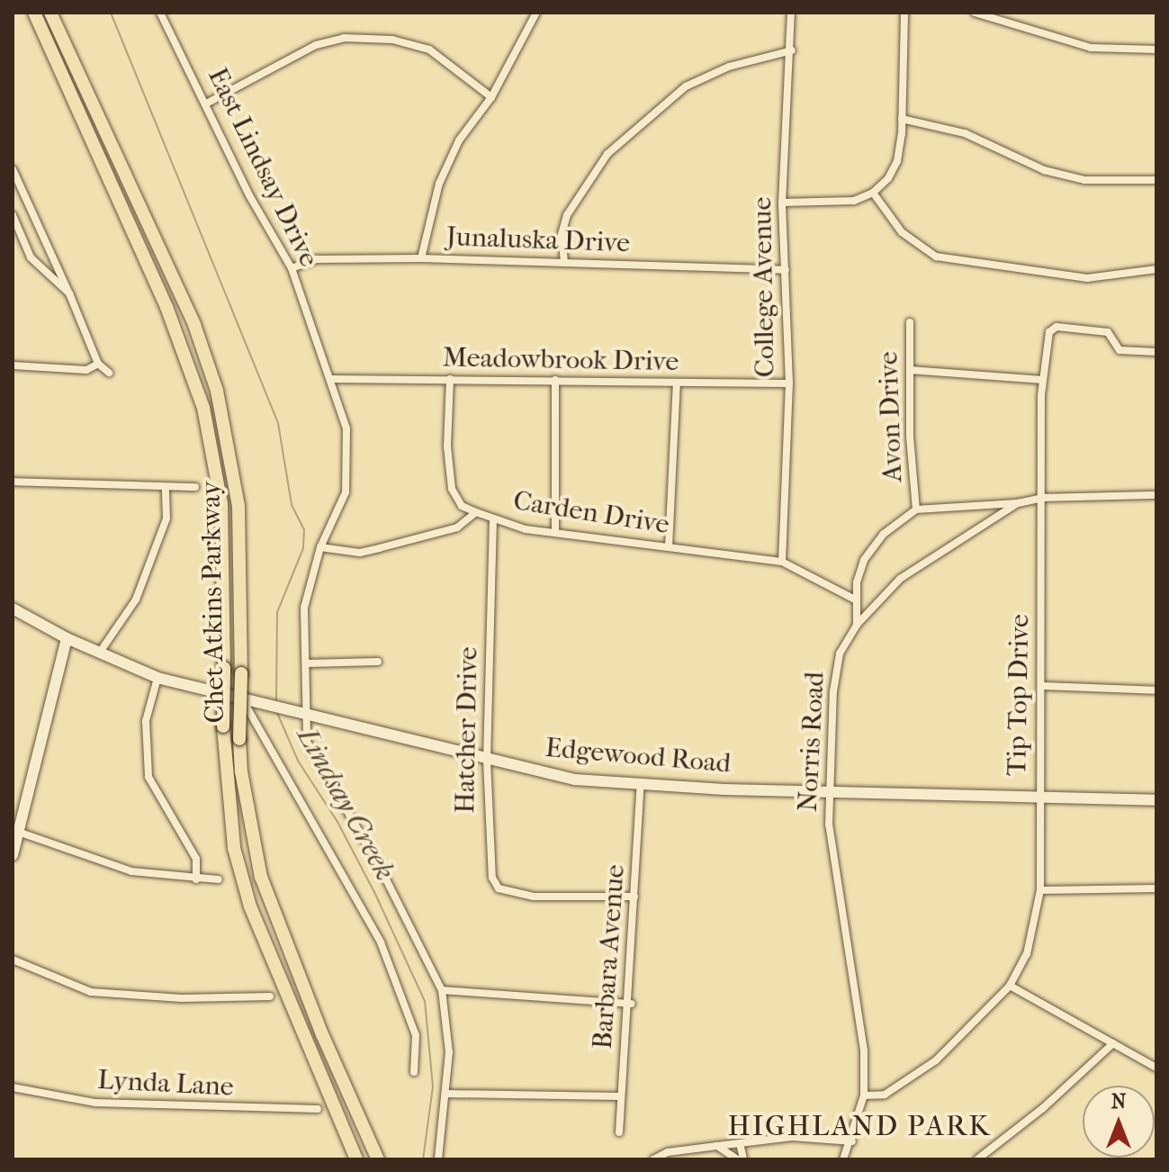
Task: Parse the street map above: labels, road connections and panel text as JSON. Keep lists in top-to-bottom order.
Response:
{
  "streets": {
    "highway": ["Chet Atkins Parkway"],
    "street": [
      "East Lindsay Drive",
      "Junaluska Drive",
      "College Avenue",
      "Meadowbrook Drive",
      "Avon Drive",
      "Carden Drive",
      "Tip Top Drive",
      "Hatcher Drive",
      "Norris Road",
      "Edgewood Road",
      "Barbara Avenue",
      "Lynda Lane"
    ]
  },
  "crossings": [
    ["East Lindsay Drive", "Junaluska Drive"],
    ["East Lindsay Drive", "Meadowbrook Drive"],
    ["East Lindsay Drive", "Carden Drive"],
    ["East Lindsay Drive", "Edgewood Road"],
    ["Junaluska Drive", "College Avenue"],
    ["College Avenue", "Meadowbrook Drive"],
    ["College Avenue", "Carden Drive"],
    ["Carden Drive", "Hatcher Drive"],
    ["Tip Top Drive", "Norris Road"],
    ["Tip Top Drive", "Edgewood Road"],
    ["Hatcher Drive", "Edgewood Road"],
    ["Hatcher Drive", "Barbara Avenue"],
    ["Norris Road", "Edgewood Road"],
    ["Edgewood Road", "Barbara Avenue"]
  ],
  "districts": ["HIGHLAND PARK"],
  "water": ["Lindsay Creek"],
  "north": "top"
}
